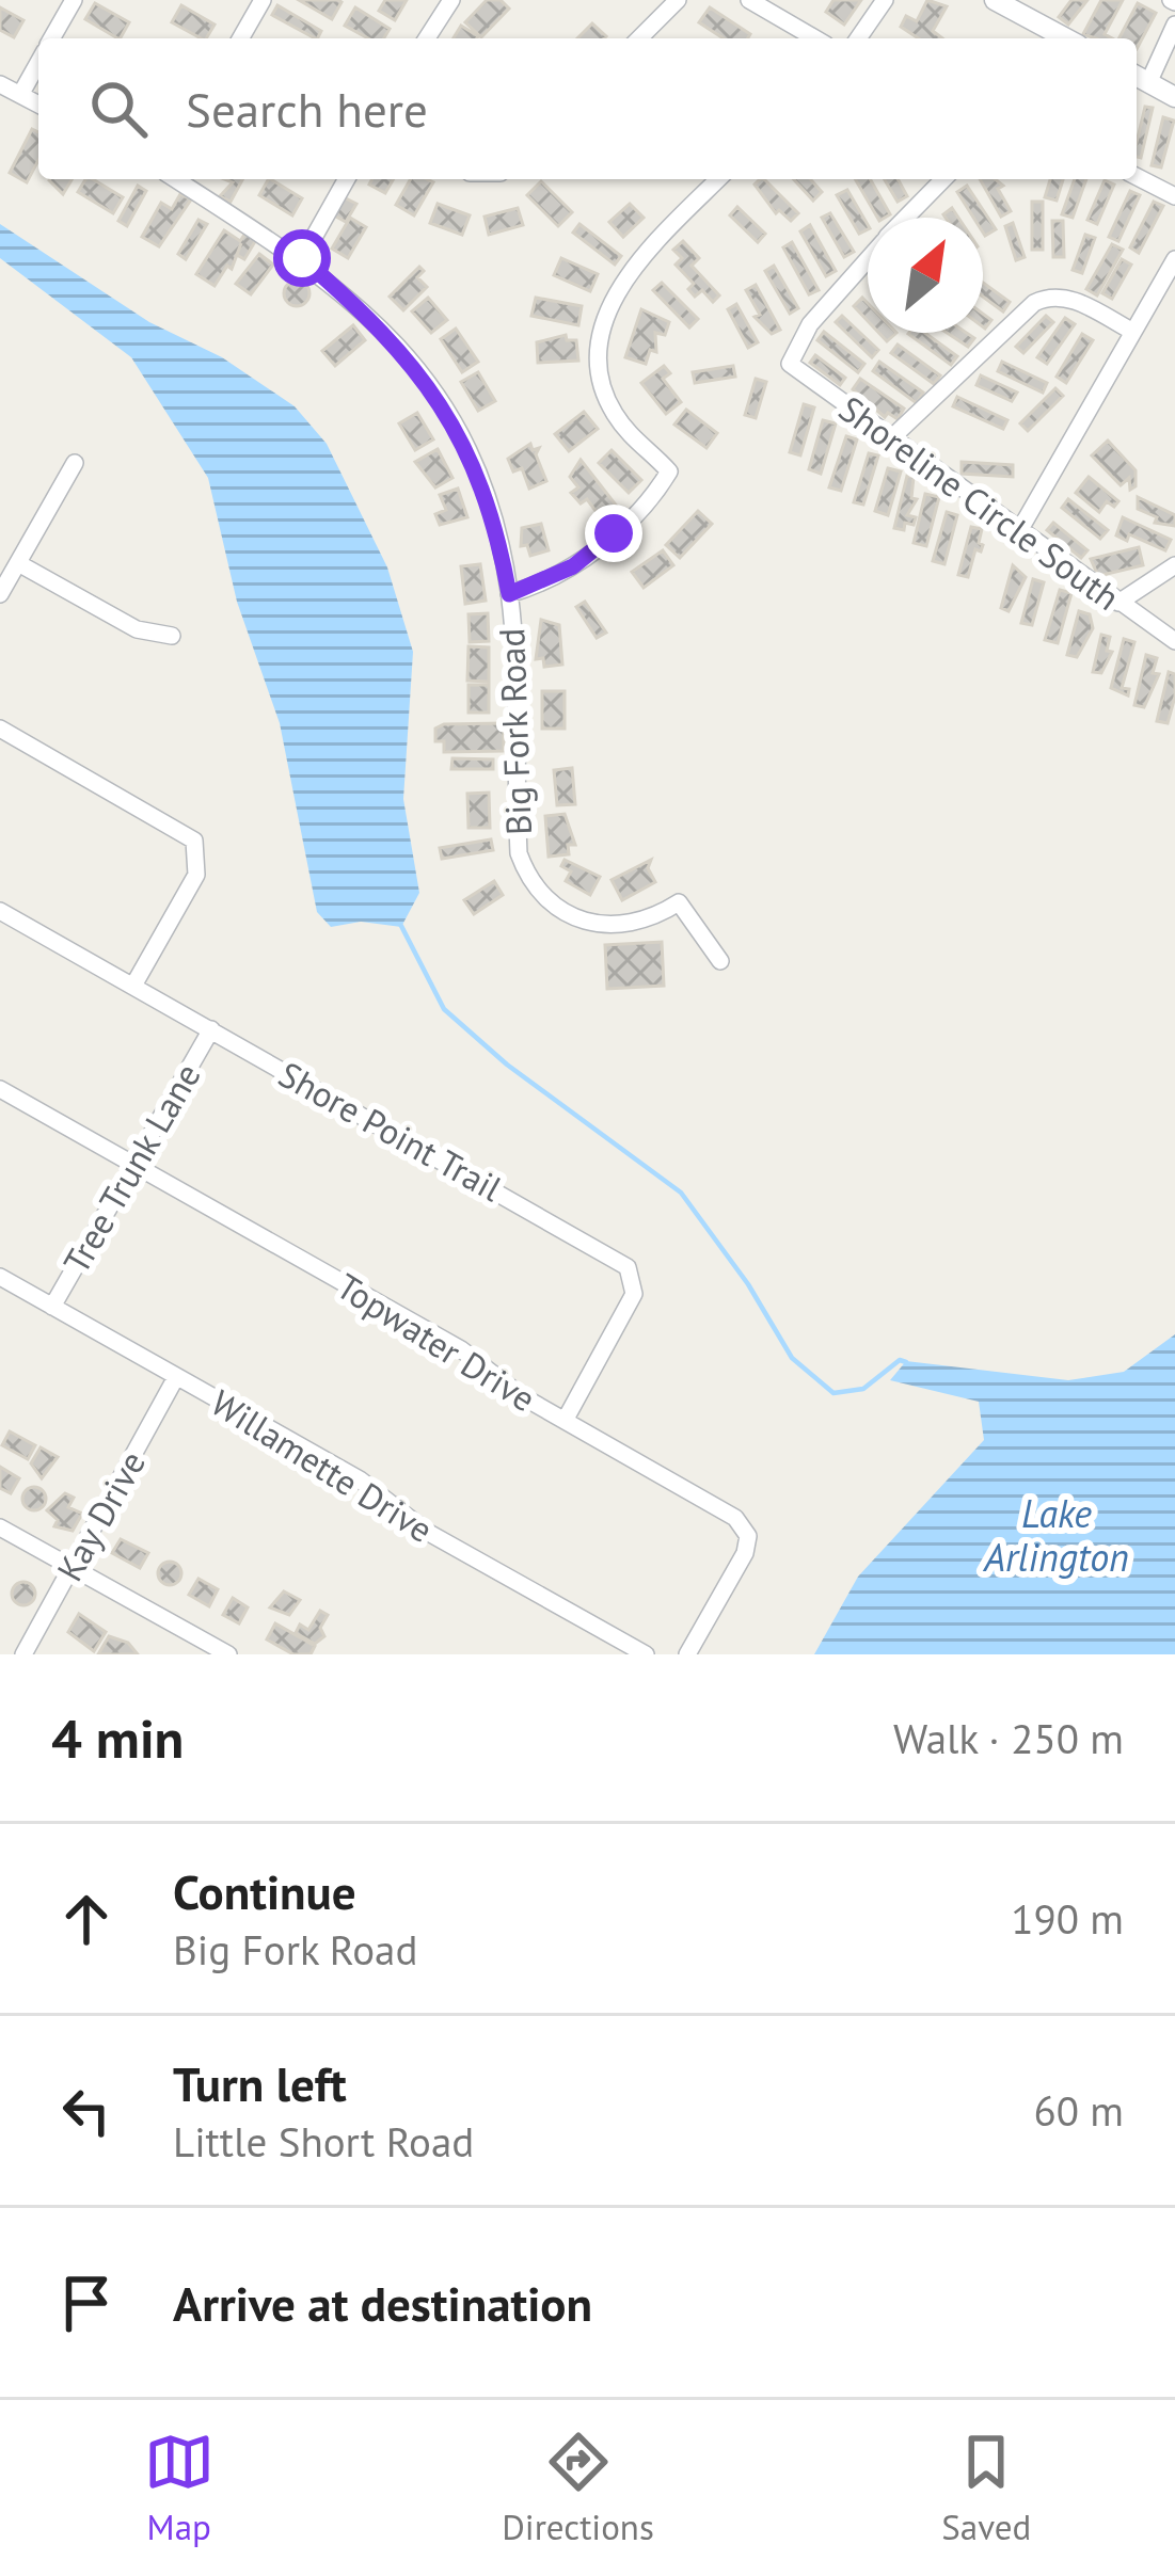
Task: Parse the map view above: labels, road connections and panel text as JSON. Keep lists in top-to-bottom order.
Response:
{
  "streets": {
    "street": [
      "Shoreline Circle South",
      "Big Fork Road",
      "Shore Point Trail",
      "Tree Trunk Lane",
      "Topwater Drive",
      "Willamette Drive",
      "Kay Drive"
    ]
  },
  "crossings": [
    ["Shore Point Trail", "Tree Trunk Lane"],
    ["Shore Point Trail", "Topwater Drive"],
    ["Tree Trunk Lane", "Topwater Drive"],
    ["Tree Trunk Lane", "Willamette Drive"],
    ["Willamette Drive", "Kay Drive"]
  ],
  "water": ["Lake Arlington"],
  "north": "top right",
  "page": {
    "search": "Search here",
    "heading": ["4 min", "Walk · 250 m"],
    "list": [
      ["Continue", "Big Fork Road", "190 m"],
      ["Turn left", "Little Short Road", "60 m"],
      "Arrive at destination"
    ],
    "nav": ["Map", "Directions", "Saved"]
  }
}
